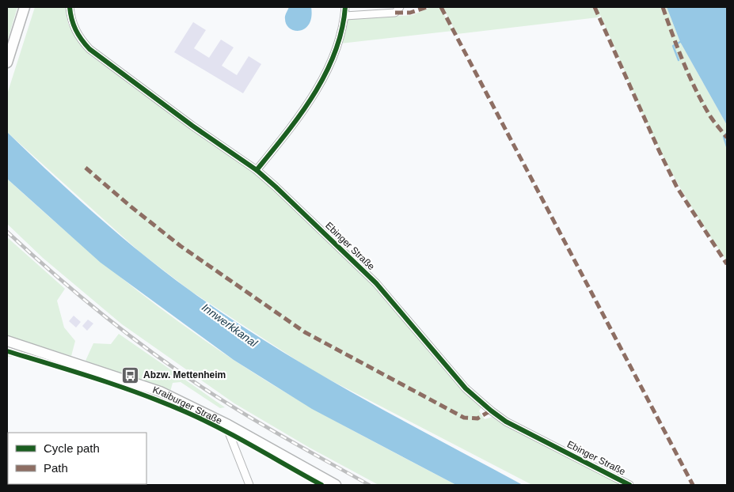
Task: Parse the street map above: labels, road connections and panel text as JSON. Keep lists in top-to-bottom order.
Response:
{
  "streets": {
    "main road": ["Kraiburger Straße"],
    "street": ["Ebinger Straße"]
  },
  "water": ["Innwerkkanal"],
  "places": {
    "bus stop": ["Abzw. Mettenheim"]
  },
  "legend": ["Cycle path", "Path"]
}
